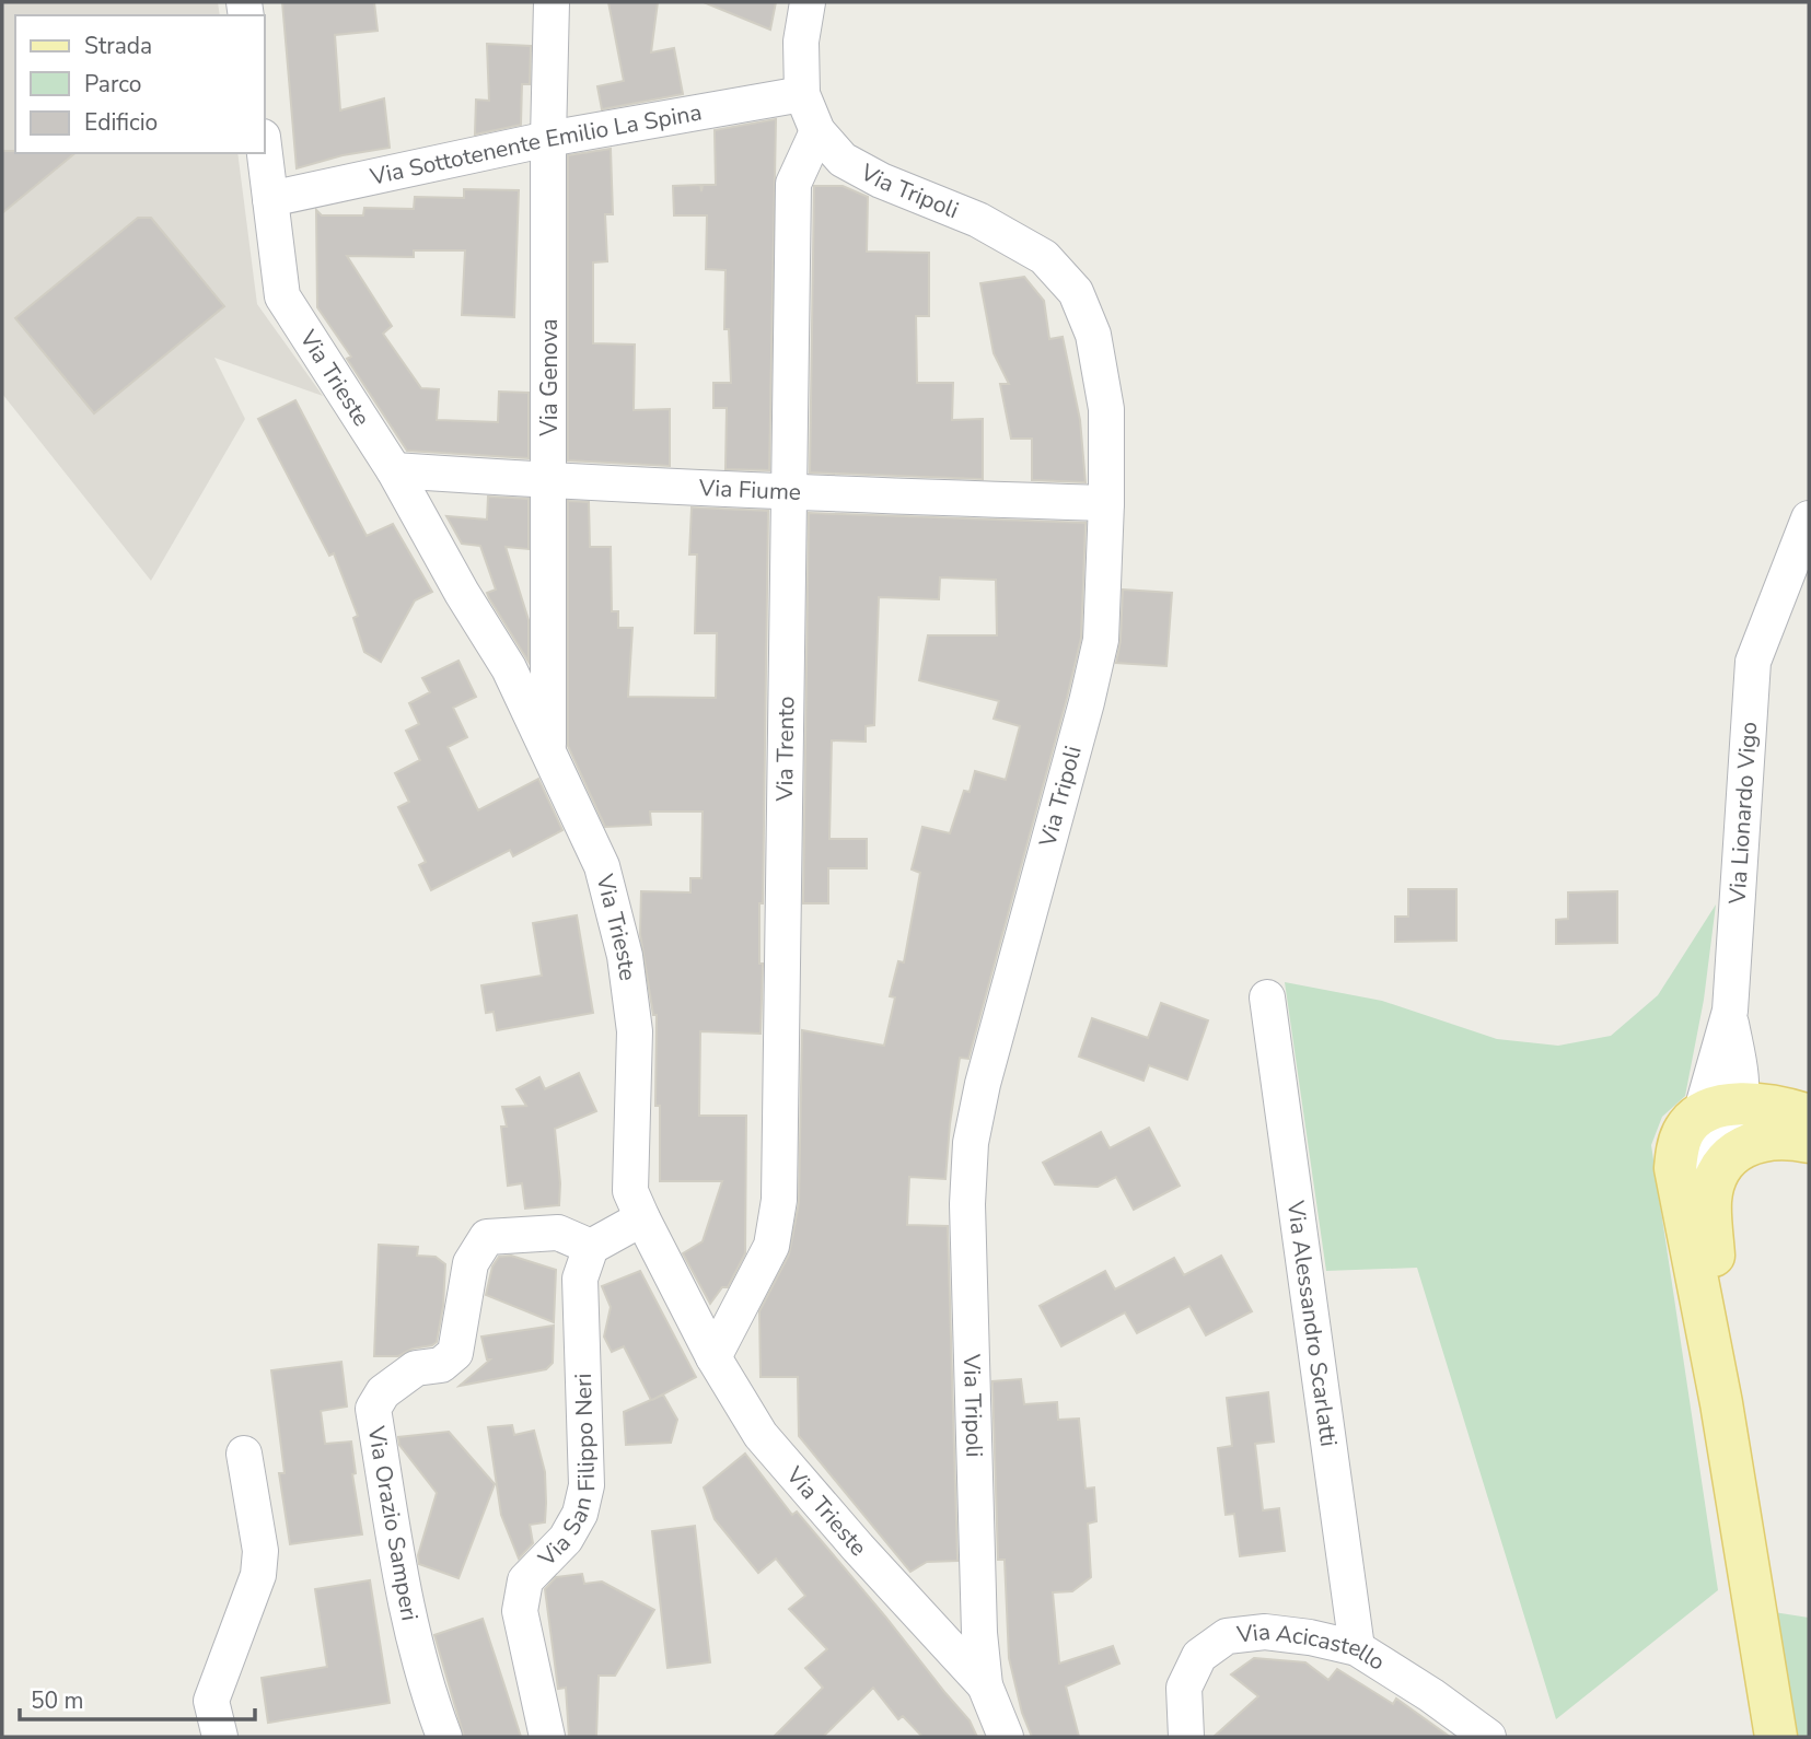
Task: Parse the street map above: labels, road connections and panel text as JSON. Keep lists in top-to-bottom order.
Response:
{
  "streets": {
    "street": [
      "Via Sottotenente Emilio La Spina",
      "Via Tripoli",
      "Via Genova",
      "Via Trieste",
      "Via Fiume",
      "Via Trento",
      "Via Lionardo Vigo",
      "Via Alessandro Scarlatti",
      "Via San Filippo Neri",
      "Via Orazio Samperi",
      "Via Acicastello"
    ]
  },
  "crossings": [
    ["Via Sottotenente Emilio La Spina", "Via Tripoli"],
    ["Via Sottotenente Emilio La Spina", "Via Genova"],
    ["Via Sottotenente Emilio La Spina", "Via Trieste"],
    ["Via Tripoli", "Via Trieste"],
    ["Via Tripoli", "Via Fiume"],
    ["Via Tripoli", "Via Trento"],
    ["Via Genova", "Via Trieste"],
    ["Via Genova", "Via Fiume"],
    ["Via Trieste", "Via Fiume"],
    ["Via Trieste", "Via Trento"],
    ["Via Fiume", "Via Trento"],
    ["Via Alessandro Scarlatti", "Via Acicastello"],
    ["Via San Filippo Neri", "Via Orazio Samperi"]
  ],
  "legend": ["Strada", "Parco", "Edificio"],
  "scale_bar": "50 m"
}
